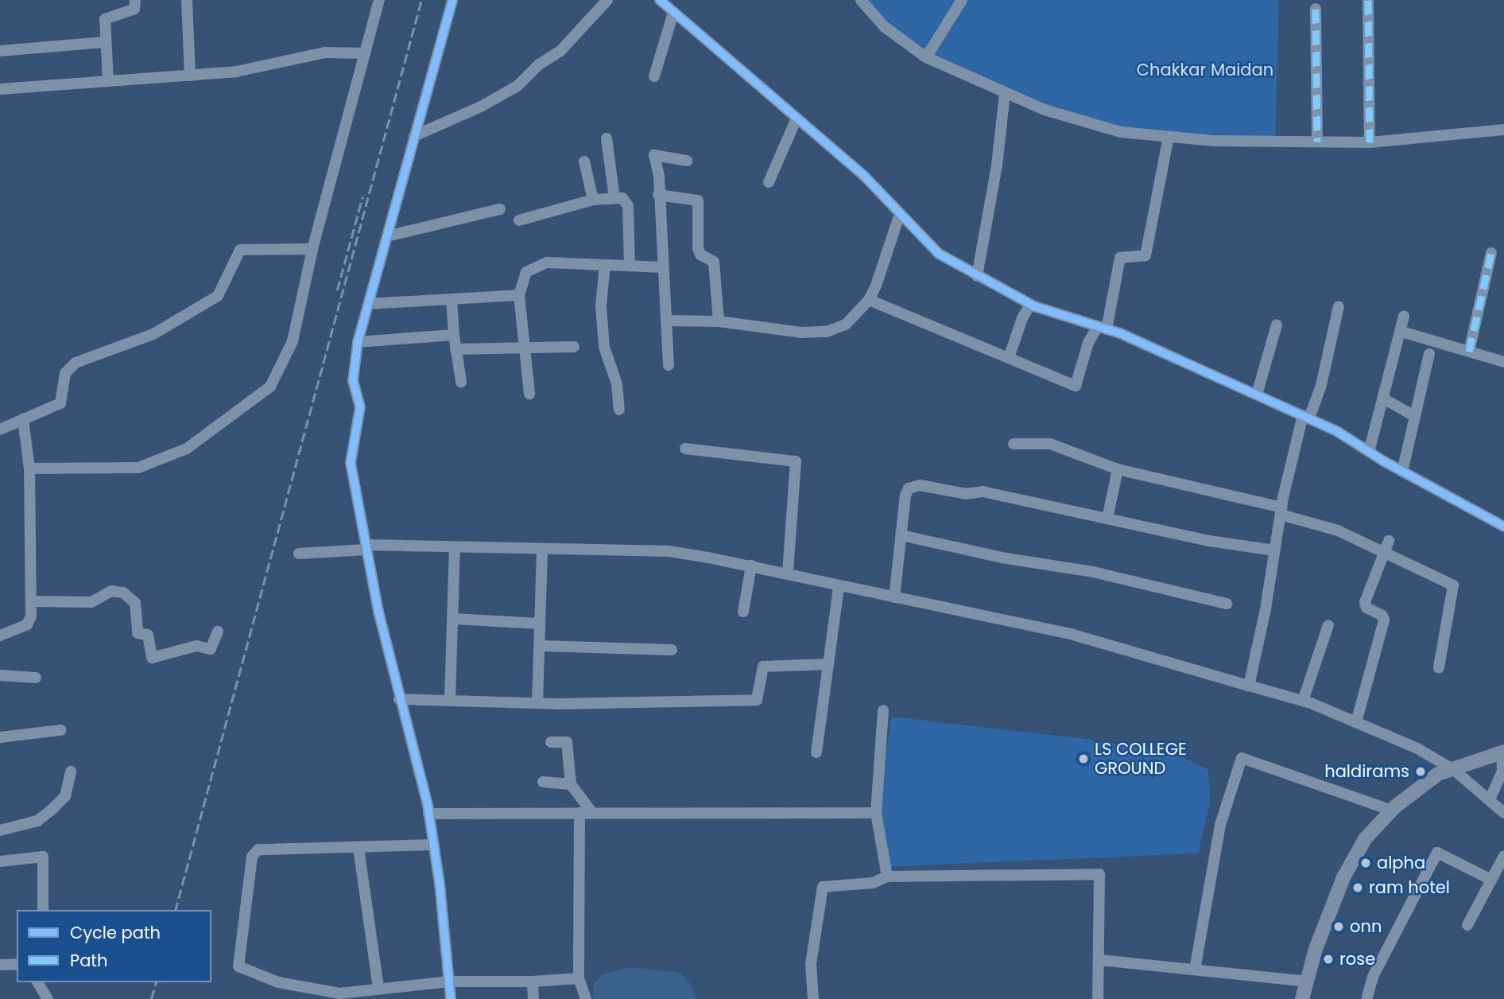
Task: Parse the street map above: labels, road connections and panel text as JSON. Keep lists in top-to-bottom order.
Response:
{
  "parks": ["Chakkar Maidan"],
  "places": [
    "LS COLLEGE GROUND",
    "haldirams",
    "alpha",
    "ram hotel",
    "onn",
    "rose"
  ],
  "legend": ["Cycle path", "Path"]
}
